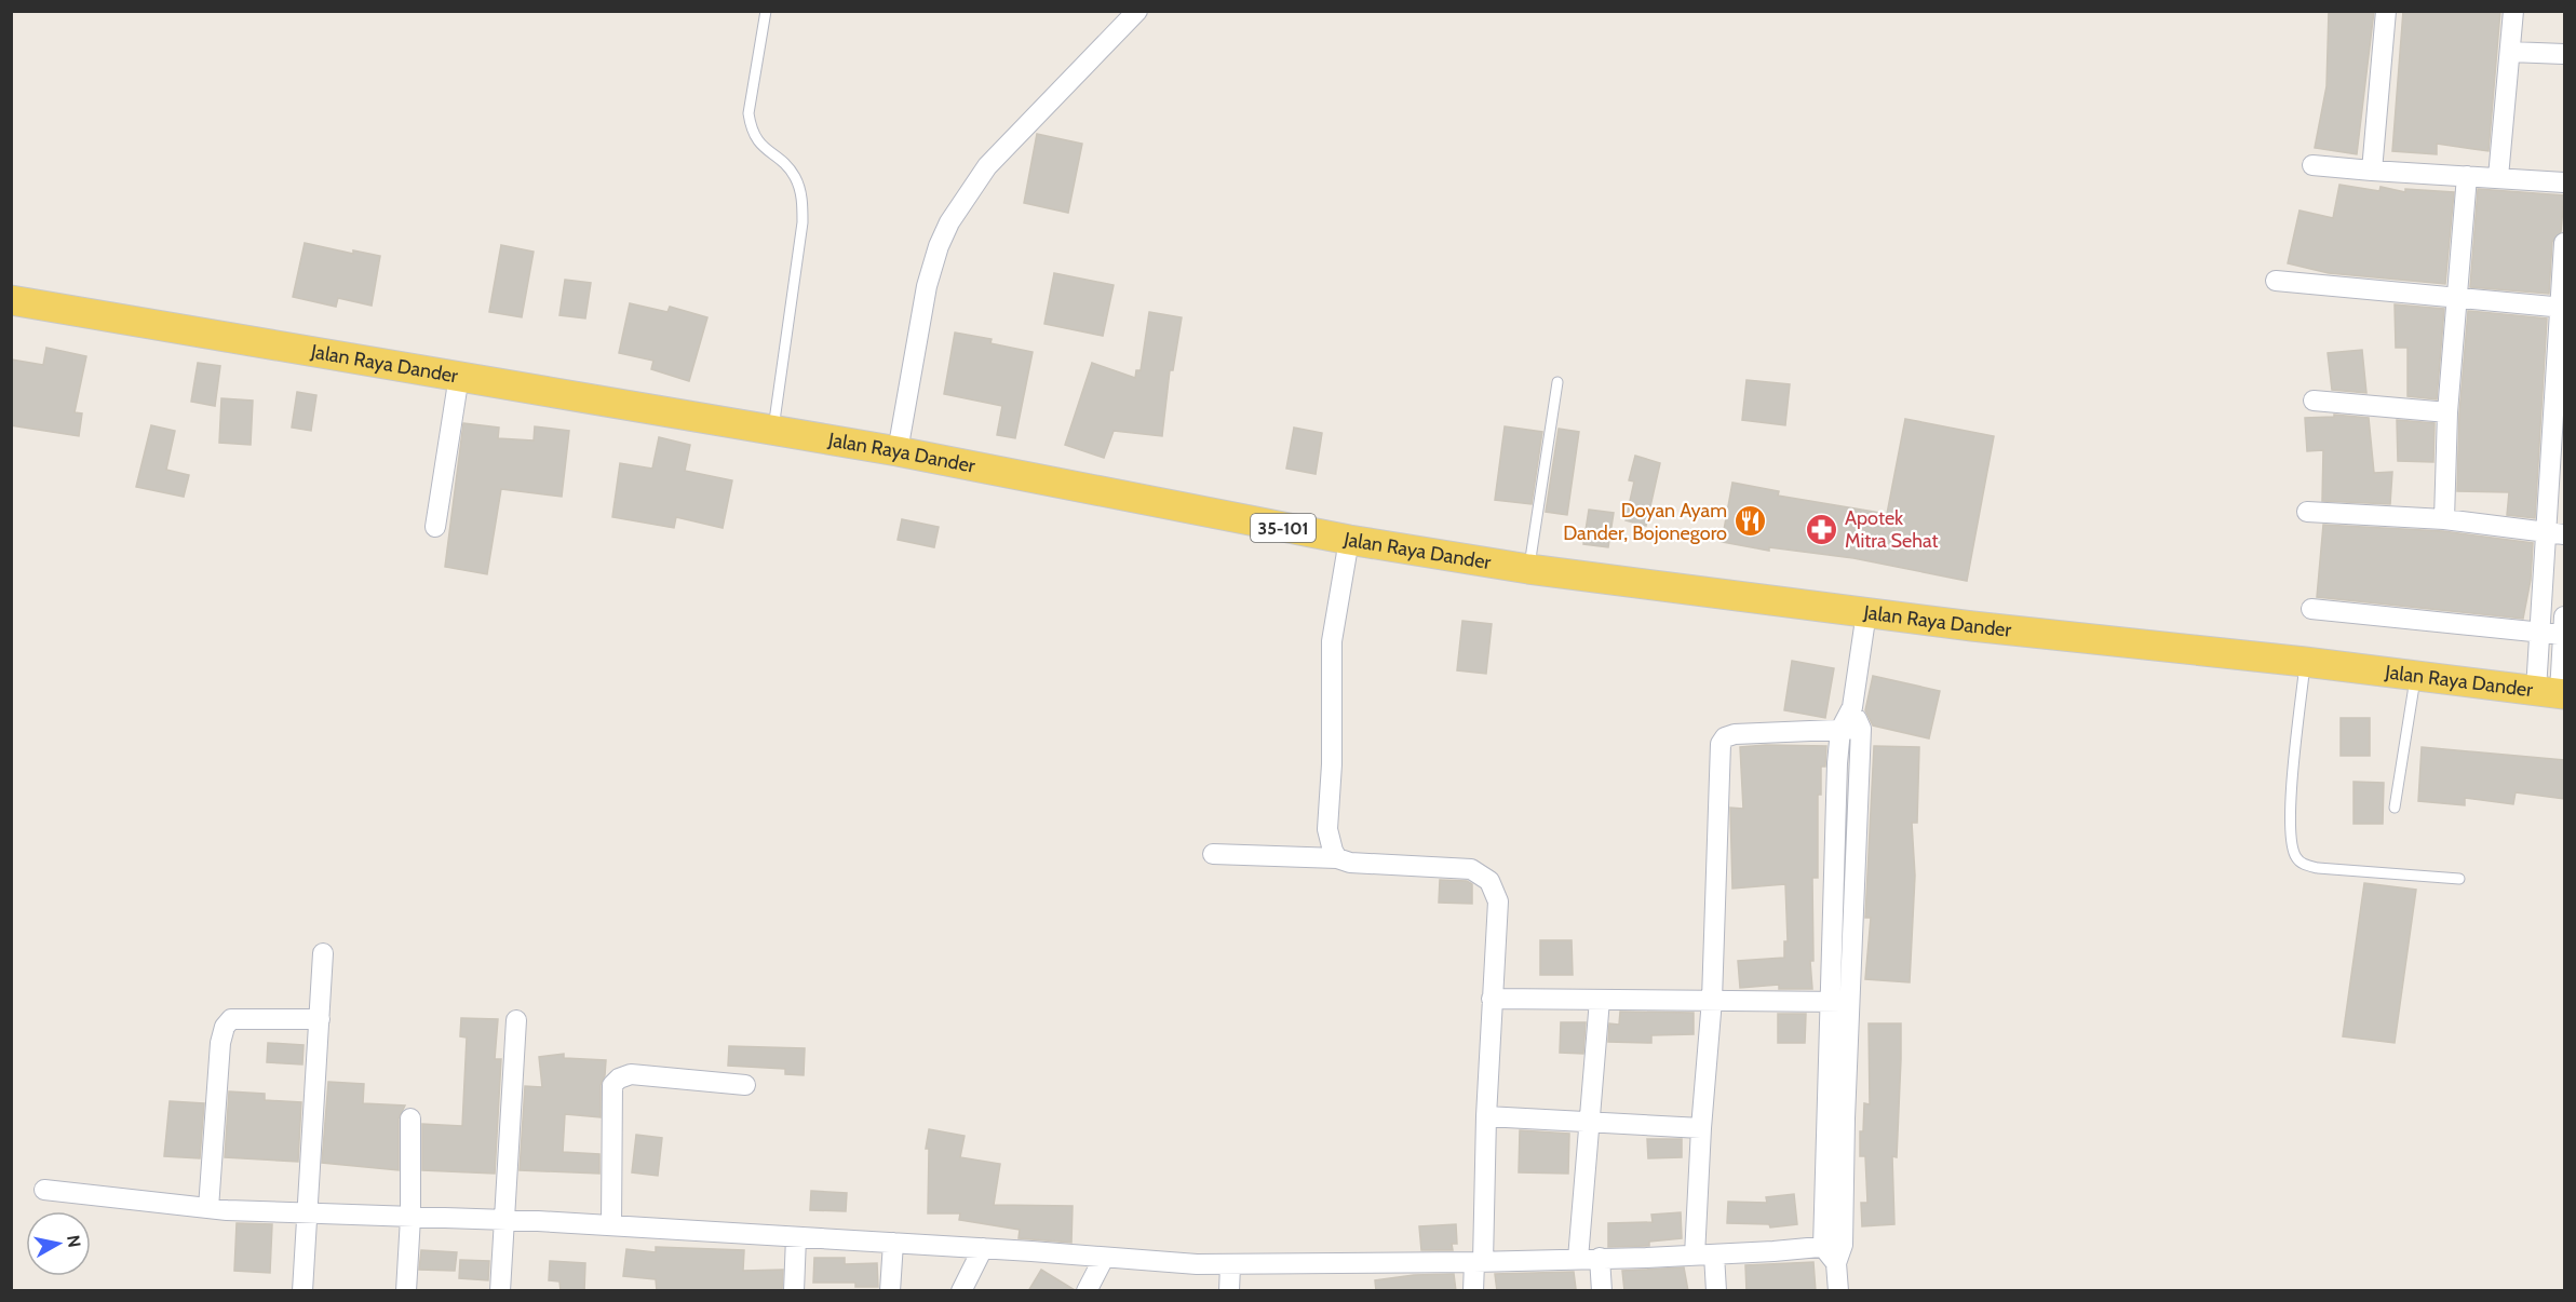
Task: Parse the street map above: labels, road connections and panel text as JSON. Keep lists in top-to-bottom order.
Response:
{
  "streets": {
    "main road": ["Jalan Raya Dander", "35-101"]
  },
  "places": {
    "restaurant": ["Doyan Ayam Dander, Bojonegoro"],
    "pharmacy": ["Apotek Mitra Sehat"]
  },
  "north": "right"
}
